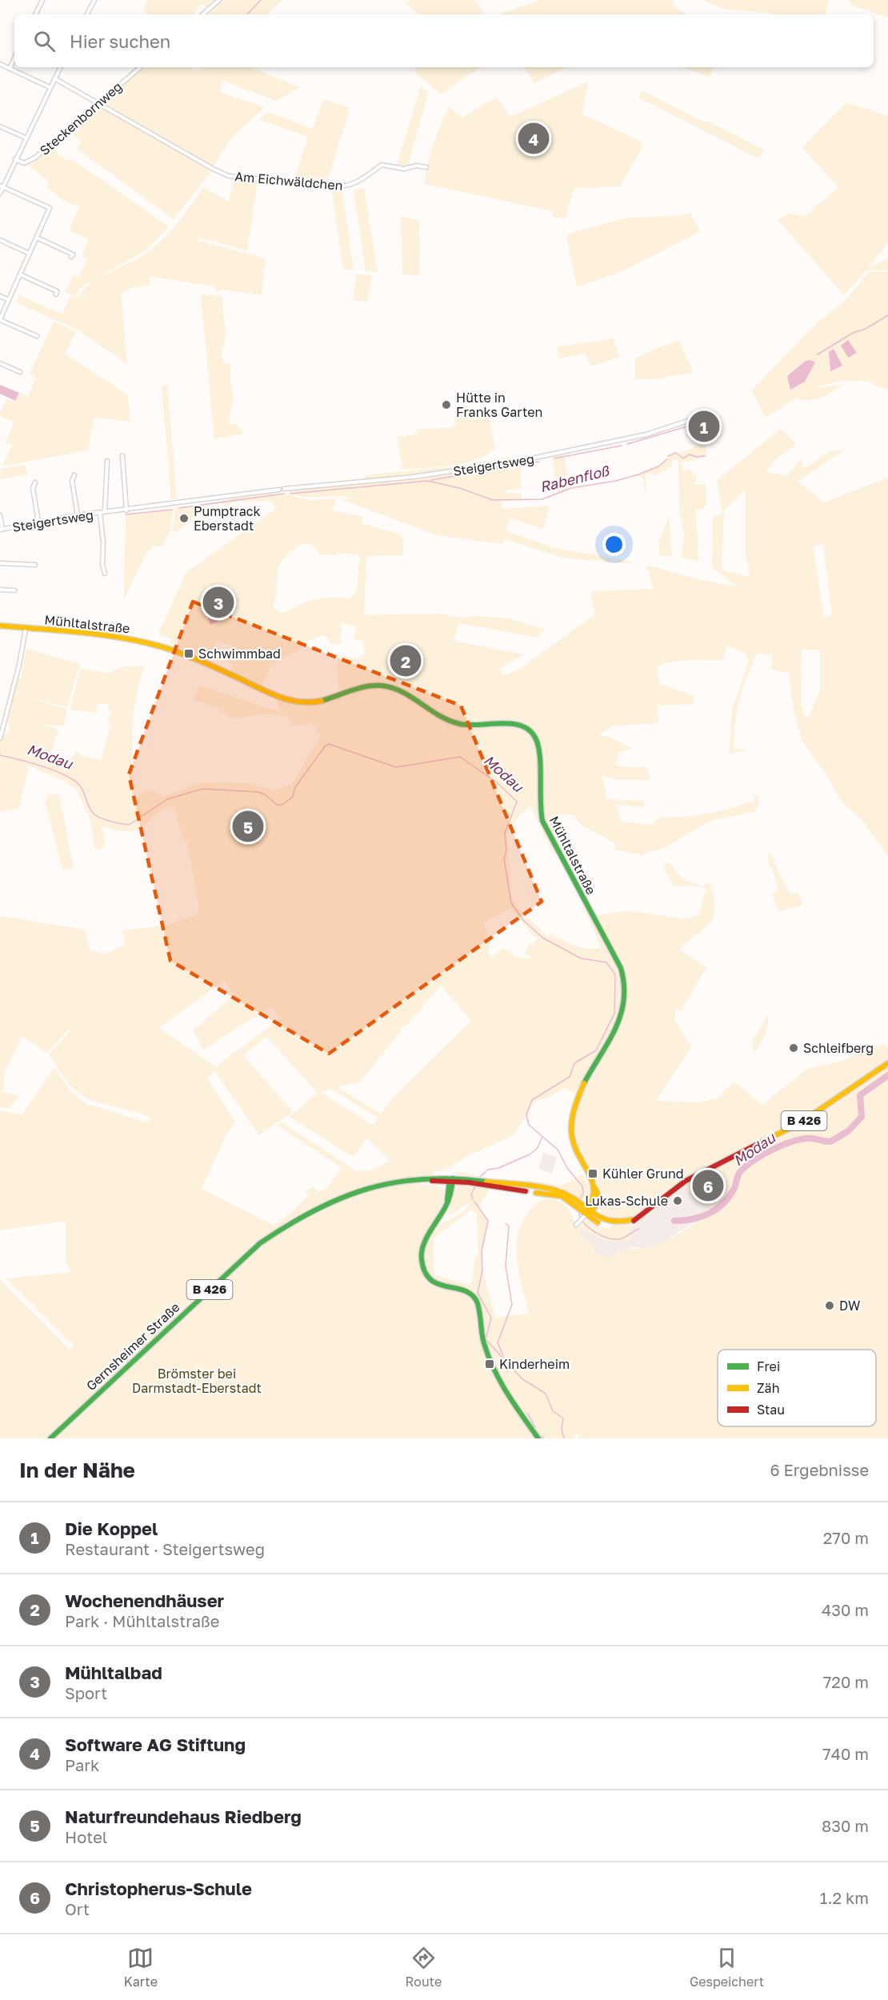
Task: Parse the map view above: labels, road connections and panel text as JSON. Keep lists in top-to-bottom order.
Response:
{
  "streets": {
    "main road": ["Mühltalstraße", "B 426", "Gernsheimer Straße"],
    "street": ["Steckenbornweg", "Am Eichwäldchen", "Steigertsweg"]
  },
  "crossings": [
    ["Steckenbornweg", "Am Eichwäldchen"],
    ["Mühltalstraße", "B 426"],
    ["B 426", "Gernsheimer Straße"]
  ],
  "water": ["Rabenfloß", "Modau"],
  "parks": ["Brömster bei Darmstadt-Eberstadt"],
  "places": {
    "other": [
      "Hütte in Franks Garten",
      "Pumptrack Eberstadt",
      "Schleifberg",
      "Lukas-Schule",
      "DW"
    ],
    "transit": ["Schwimmbad", "Kühler Grund", "Kinderheim"]
  },
  "legend": ["Frei", "Zäh", "Stau"],
  "page": {
    "search": "Hier suchen",
    "pins": [
      "4",
      "1",
      "3",
      "2",
      "5",
      "6"
    ],
    "heading": ["In der Nähe", "6 Ergebnisse"],
    "list": [
      {
        "mark": "1",
        "name": "Die Koppel",
        "note": "Restaurant · Steigertsweg",
        "value": "270 m"
      },
      {
        "mark": "2",
        "name": "Wochenendhäuser",
        "note": "Park · Mühltalstraße",
        "value": "430 m"
      },
      {
        "mark": "3",
        "name": "Mühltalbad",
        "note": "Sport",
        "value": "720 m"
      },
      {
        "mark": "4",
        "name": "Software AG Stiftung",
        "note": "Park",
        "value": "740 m"
      },
      {
        "mark": "5",
        "name": "Naturfreundehaus Riedberg",
        "note": "Hotel",
        "value": "830 m"
      },
      {
        "mark": "6",
        "name": "Christopherus-Schule",
        "note": "Ort",
        "value": "1.2 km"
      }
    ],
    "nav": ["Karte", "Route", "Gespeichert"]
  }
}
